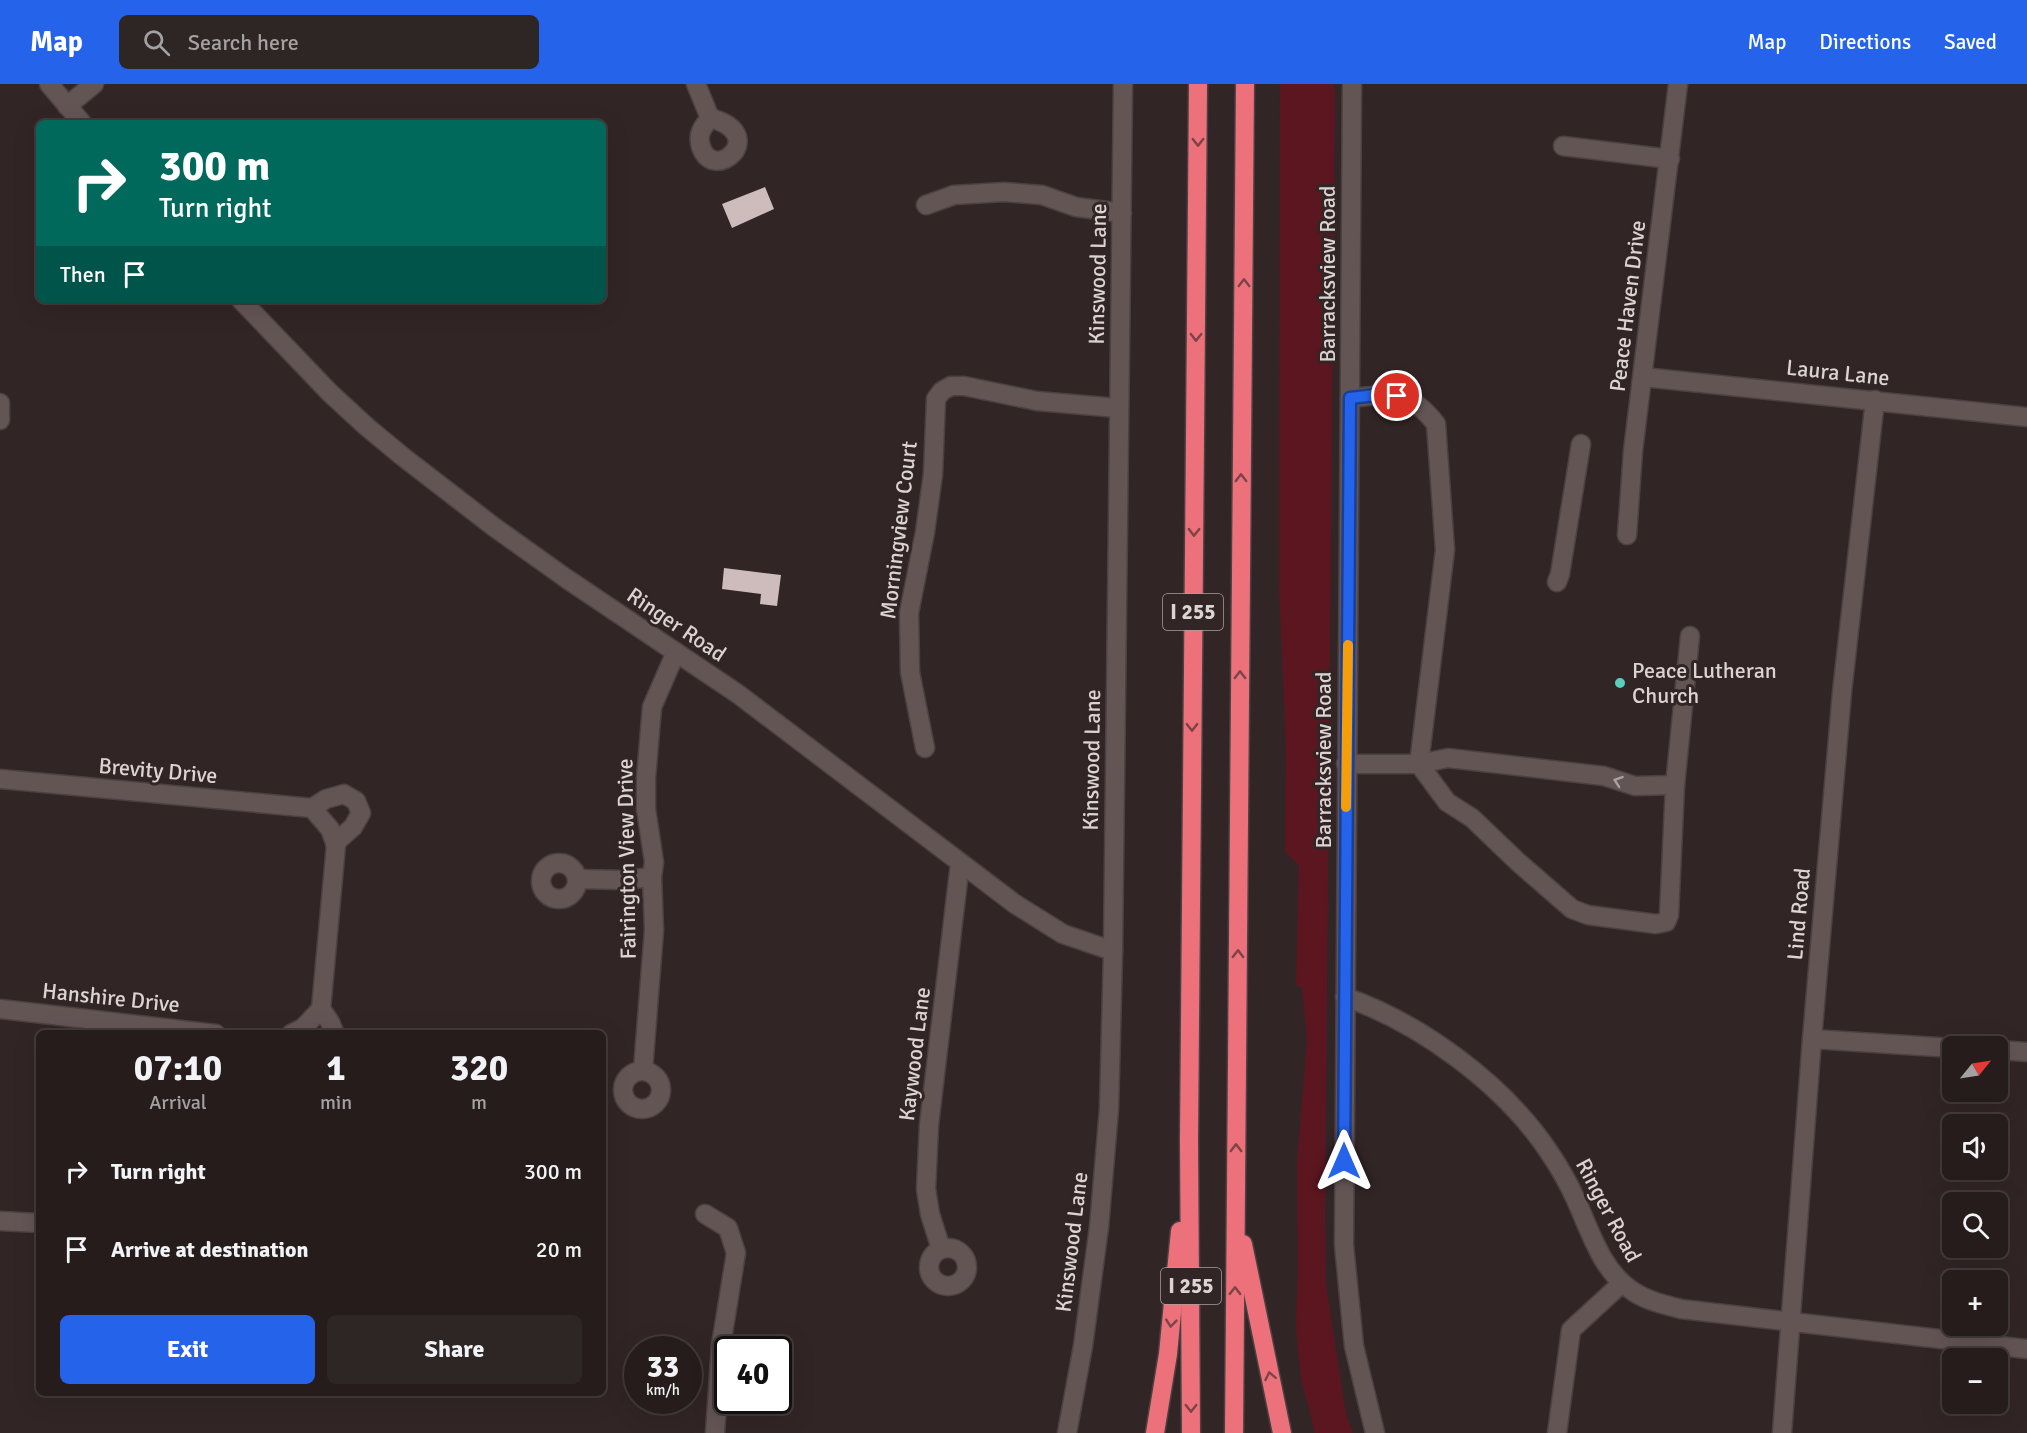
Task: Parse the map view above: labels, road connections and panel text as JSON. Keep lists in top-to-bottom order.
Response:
{
  "streets": {
    "highway": ["I 255"],
    "street": [
      "Kinswood Lane",
      "Barracksview Road",
      "Peace Haven Drive",
      "Laura Lane",
      "Morningview Court",
      "Ringer Road",
      "Brevity Drive",
      "Fairington View Drive",
      "Lind Road",
      "Hanshire Drive",
      "Kaywood Lane"
    ]
  },
  "crossings": [
    ["Kinswood Lane", "Morningview Court"],
    ["Kinswood Lane", "Ringer Road"],
    ["Barracksview Road", "Ringer Road"],
    ["Peace Haven Drive", "Laura Lane"],
    ["Laura Lane", "Lind Road"],
    ["Ringer Road", "Fairington View Drive"],
    ["Ringer Road", "Lind Road"],
    ["Ringer Road", "Kaywood Lane"]
  ],
  "places": ["Peace Lutheran Church"],
  "north": "top right",
  "page": {
    "header": "Map",
    "search": "Search here",
    "nav": ["Map", "Directions", "Saved"],
    "turn": ["300 m", "Turn right"],
    "then": "Then",
    "eta": [
      "07:10",
      "Arrival",
      "1",
      "min",
      "320",
      "m"
    ],
    "map_buttons": ["+", "−"],
    "list": [
      {
        "name": "Turn right",
        "value": "300 m"
      },
      {
        "name": "Arrive at destination",
        "value": "20 m"
      }
    ],
    "buttons": ["Exit", "Share"],
    "speed": "33 km/h",
    "limit": "40"
  }
}
